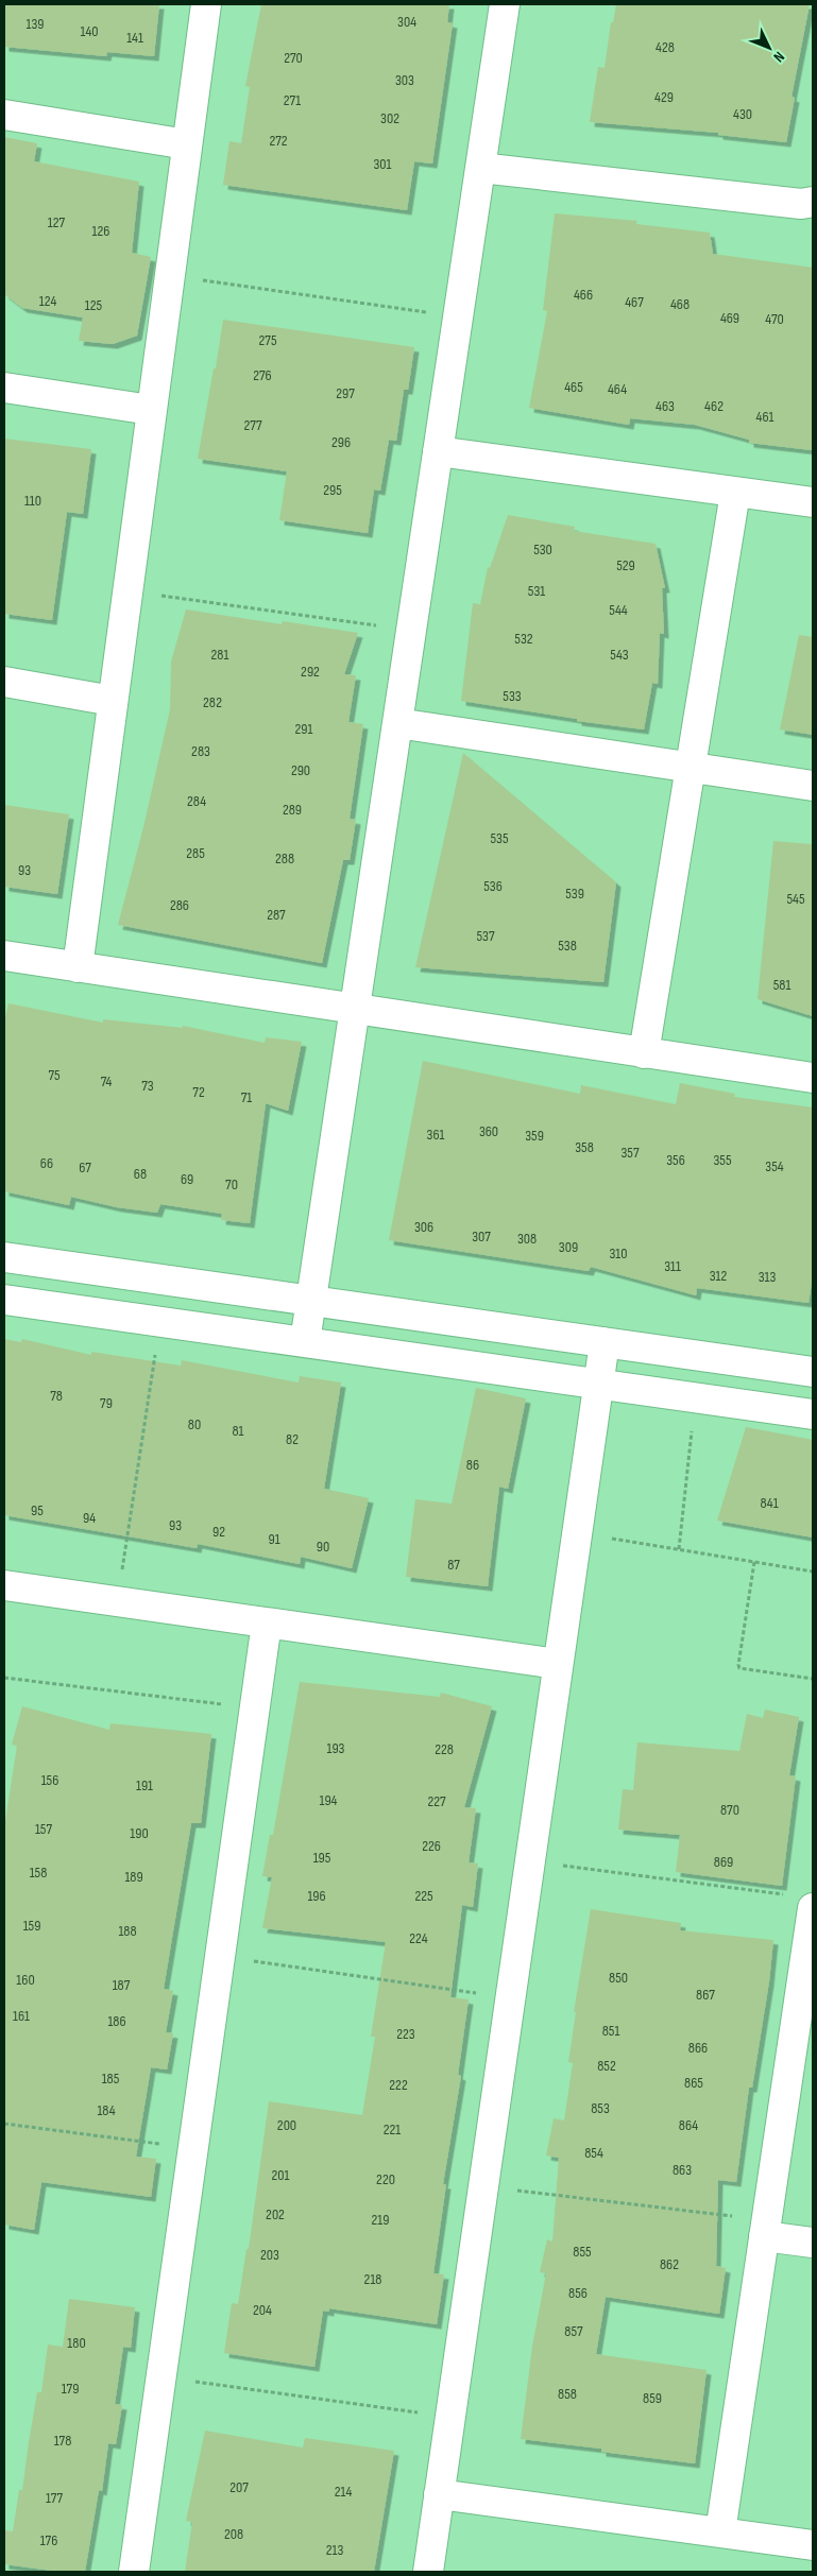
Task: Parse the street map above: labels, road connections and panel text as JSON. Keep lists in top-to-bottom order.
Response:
{
  "house_numbers": [
    "304",
    "139",
    "140",
    "141",
    "428",
    "270",
    "303",
    "429",
    "271",
    "430",
    "302",
    "272",
    "301",
    "127",
    "126",
    "466",
    "124",
    "467",
    "468",
    "125",
    "469",
    "470",
    "275",
    "276",
    "465",
    "464",
    "297",
    "463",
    "462",
    "461",
    "277",
    "296",
    "295",
    "110",
    "530",
    "529",
    "531",
    "544",
    "532",
    "281",
    "543",
    "292",
    "533",
    "282",
    "291",
    "283",
    "290",
    "284",
    "289",
    "535",
    "285",
    "288",
    "93",
    "536",
    "539",
    "545",
    "286",
    "287",
    "537",
    "538",
    "581",
    "75",
    "74",
    "73",
    "72",
    "71",
    "360",
    "361",
    "359",
    "358",
    "357",
    "356",
    "355",
    "66",
    "354",
    "67",
    "68",
    "69",
    "70",
    "306",
    "307",
    "308",
    "309",
    "310",
    "311",
    "312",
    "313",
    "78",
    "79",
    "80",
    "81",
    "82",
    "86",
    "841",
    "95",
    "94",
    "93",
    "92",
    "91",
    "90",
    "87",
    "193",
    "228",
    "156",
    "191",
    "194",
    "227",
    "870",
    "157",
    "190",
    "226",
    "195",
    "869",
    "158",
    "189",
    "196",
    "225",
    "159",
    "188",
    "224",
    "850",
    "160",
    "187",
    "867",
    "161",
    "186",
    "851",
    "223",
    "866",
    "852",
    "185",
    "865",
    "222",
    "853",
    "184",
    "200",
    "864",
    "221",
    "854",
    "863",
    "201",
    "220",
    "202",
    "219",
    "855",
    "203",
    "862",
    "218",
    "856",
    "204",
    "857",
    "180",
    "179",
    "858",
    "859",
    "178",
    "207",
    "214",
    "177",
    "208",
    "176",
    "213"
  ],
  "north": "bottom right"
}
